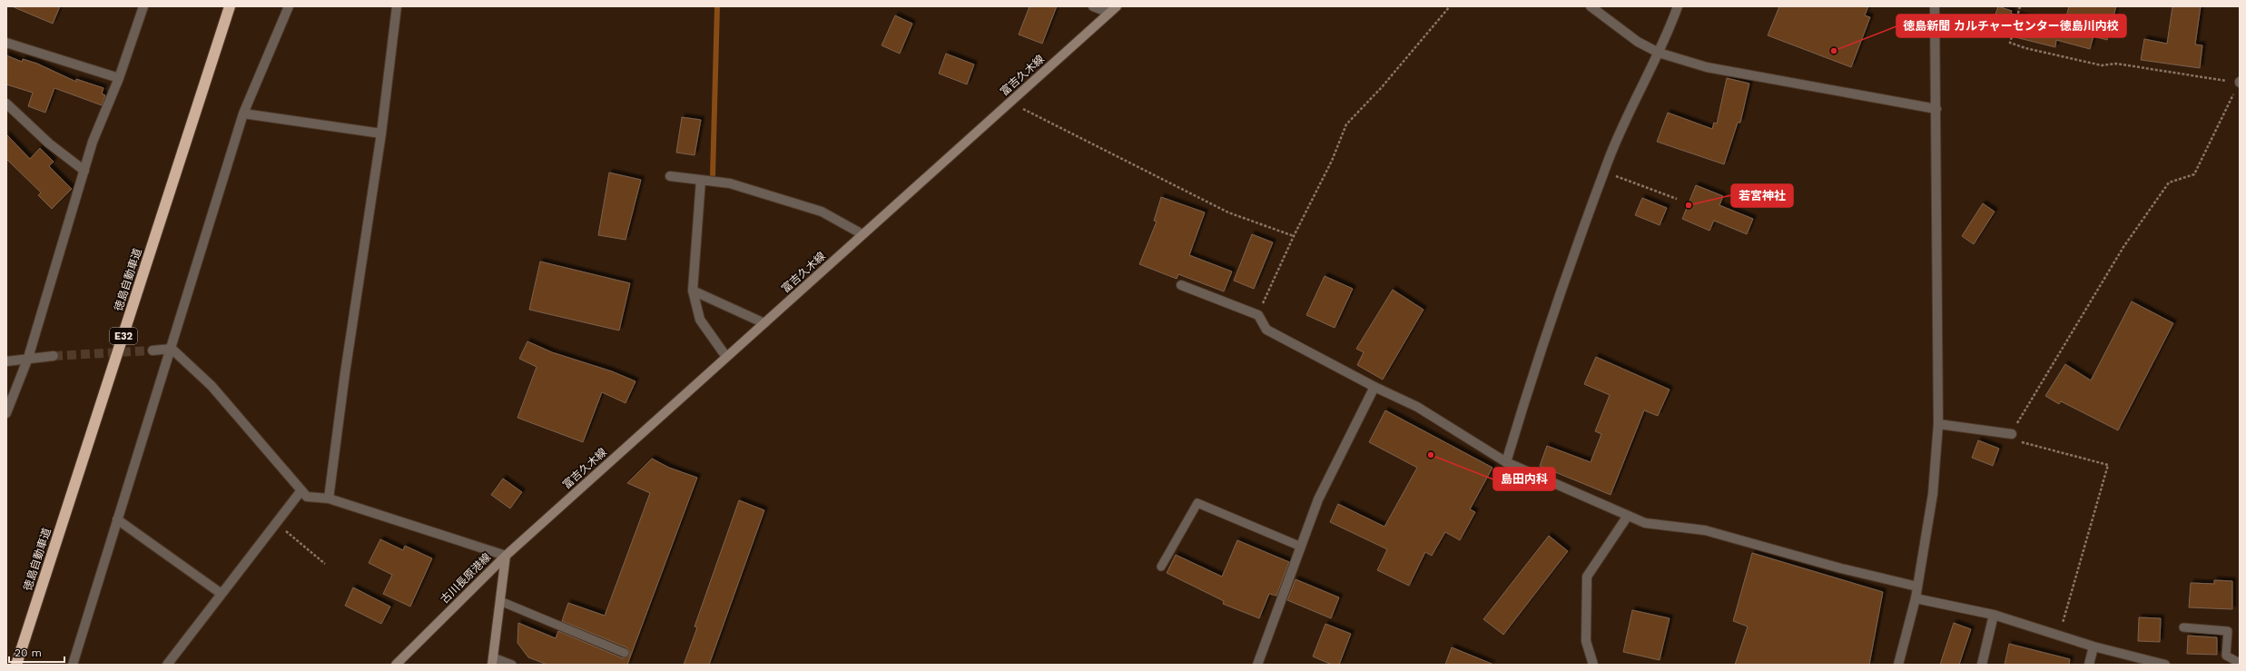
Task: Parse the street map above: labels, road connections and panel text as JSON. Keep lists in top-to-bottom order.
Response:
{
  "streets": {
    "highway": ["徳島自動車道", "E32"],
    "main road": ["富吉久木線", "古川長原港線"]
  },
  "crossings": [
    ["富吉久木線", "古川長原港線"]
  ],
  "places": ["徳島新聞 カルチャーセンター徳島川内校", "若宮神社", "島田内科"],
  "scale_bar": "20 m"
}
